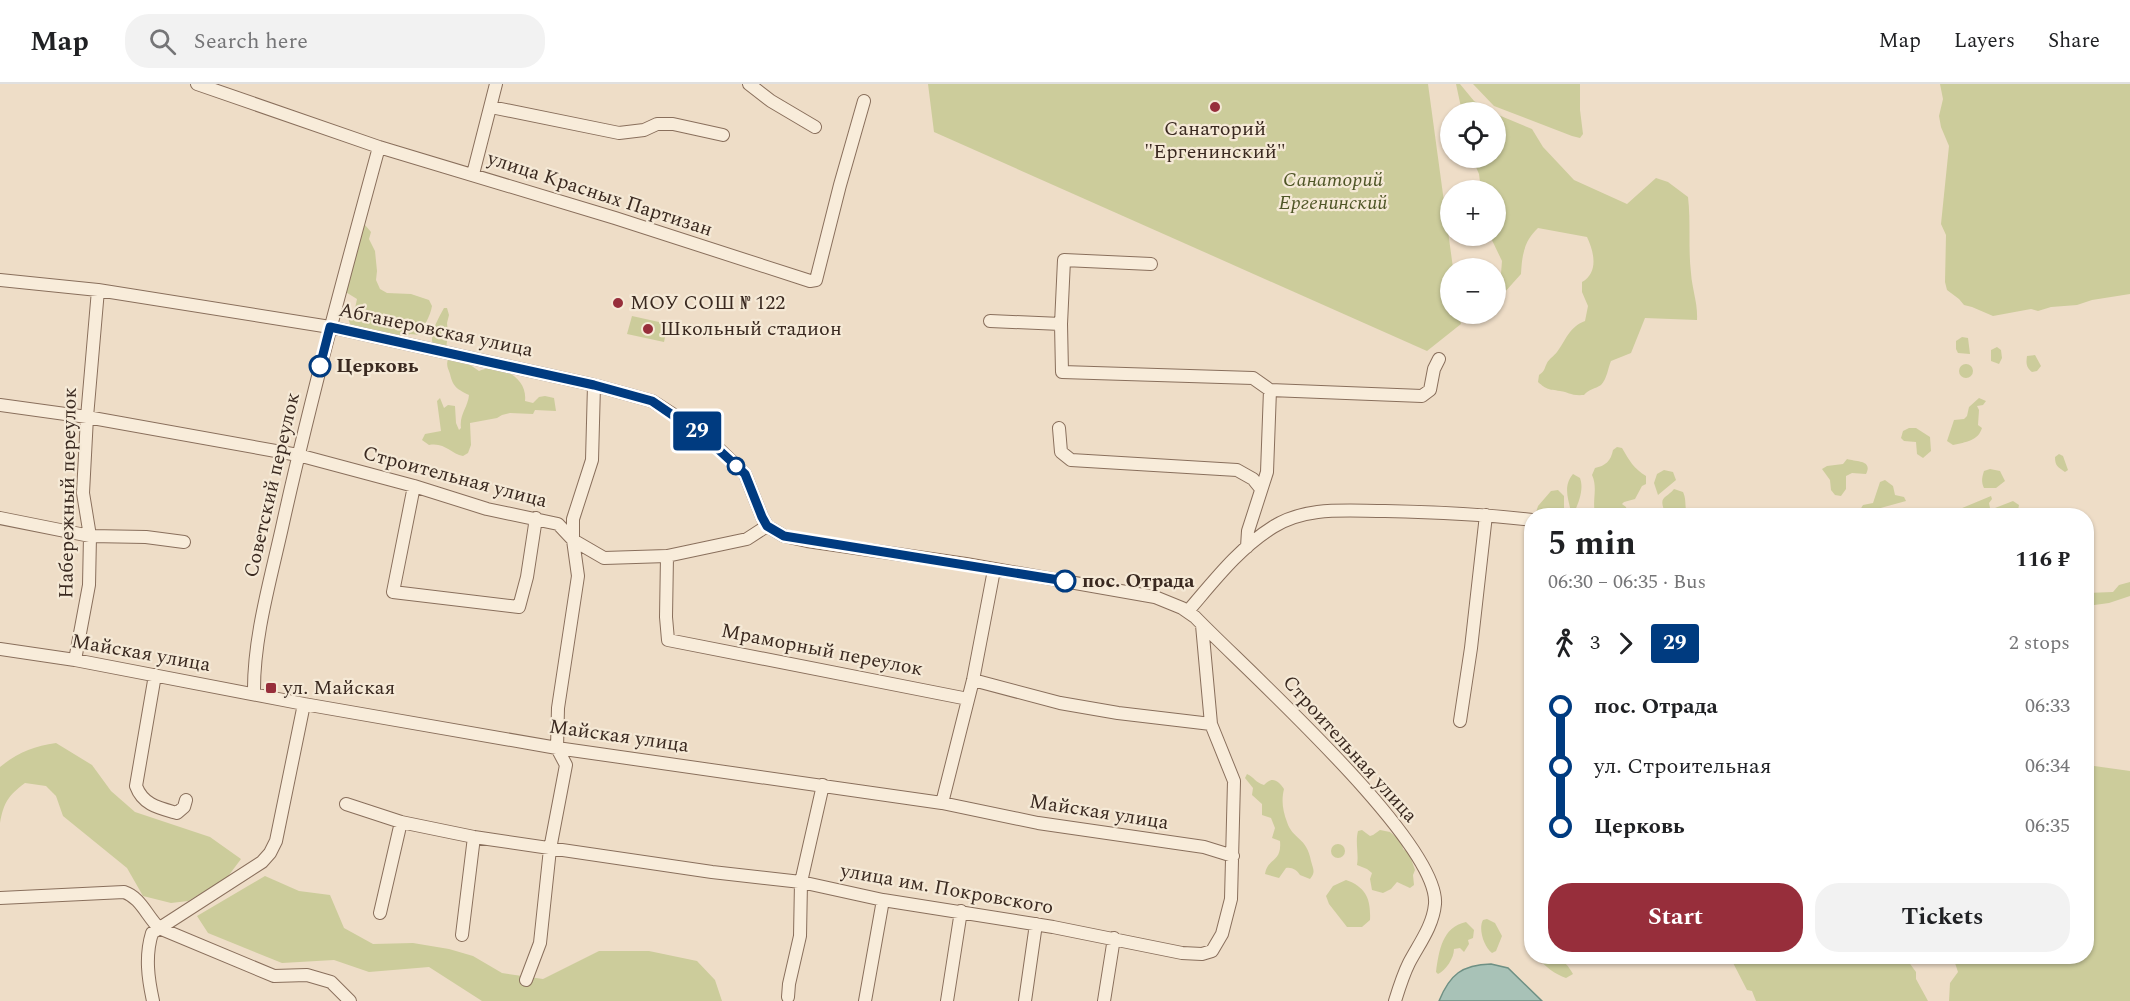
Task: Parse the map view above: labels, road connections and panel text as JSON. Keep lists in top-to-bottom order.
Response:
{
  "streets": {
    "street": [
      "улица Красных Партизан",
      "Абганеровская улица",
      "Строительная улица",
      "Советский переулок",
      "Набережный переулок",
      "Мраморный переулок",
      "Майская улица",
      "улица им. Покровского"
    ]
  },
  "crossings": [
    ["улица Красных Партизан", "Советский переулок"],
    ["Абганеровская улица", "Строительная улица"],
    ["Абганеровская улица", "Советский переулок"],
    ["Абганеровская улица", "Набережный переулок"],
    ["Строительная улица", "Советский переулок"],
    ["Строительная улица", "Набережный переулок"],
    ["Строительная улица", "Мраморный переулок"],
    ["Строительная улица", "улица им. Покровского"],
    ["Советский переулок", "Майская улица"],
    ["Набережный переулок", "Майская улица"],
    ["Майская улица", "улица им. Покровского"]
  ],
  "parks": ["Санаторий Ергенинский"],
  "places": {
    "other": [
      "Санаторий \"Ергенинский\"",
      "МОУ СОШ № 122",
      "Школьный стадион",
      "Церковь",
      "пос. Отрада"
    ],
    "transit": ["ул. Майская"]
  },
  "lines": ["bus line 29"],
  "page": {
    "header": "Map",
    "search": "Search here",
    "nav": ["Map", "Layers", "Share"],
    "on_map": "29",
    "map_buttons": ["+", "−"],
    "heading": ["5 min", "06:30 – 06:35 · Bus", "116 ₽"],
    "legs": ["3", "29", "2 stops"],
    "list": [
      {
        "name": "пос. Отрада",
        "value": "06:33"
      },
      {
        "name": "ул. Строительная",
        "value": "06:34"
      },
      {
        "name": "Церковь",
        "value": "06:35"
      }
    ],
    "buttons": ["Start", "Tickets"]
  }
}
